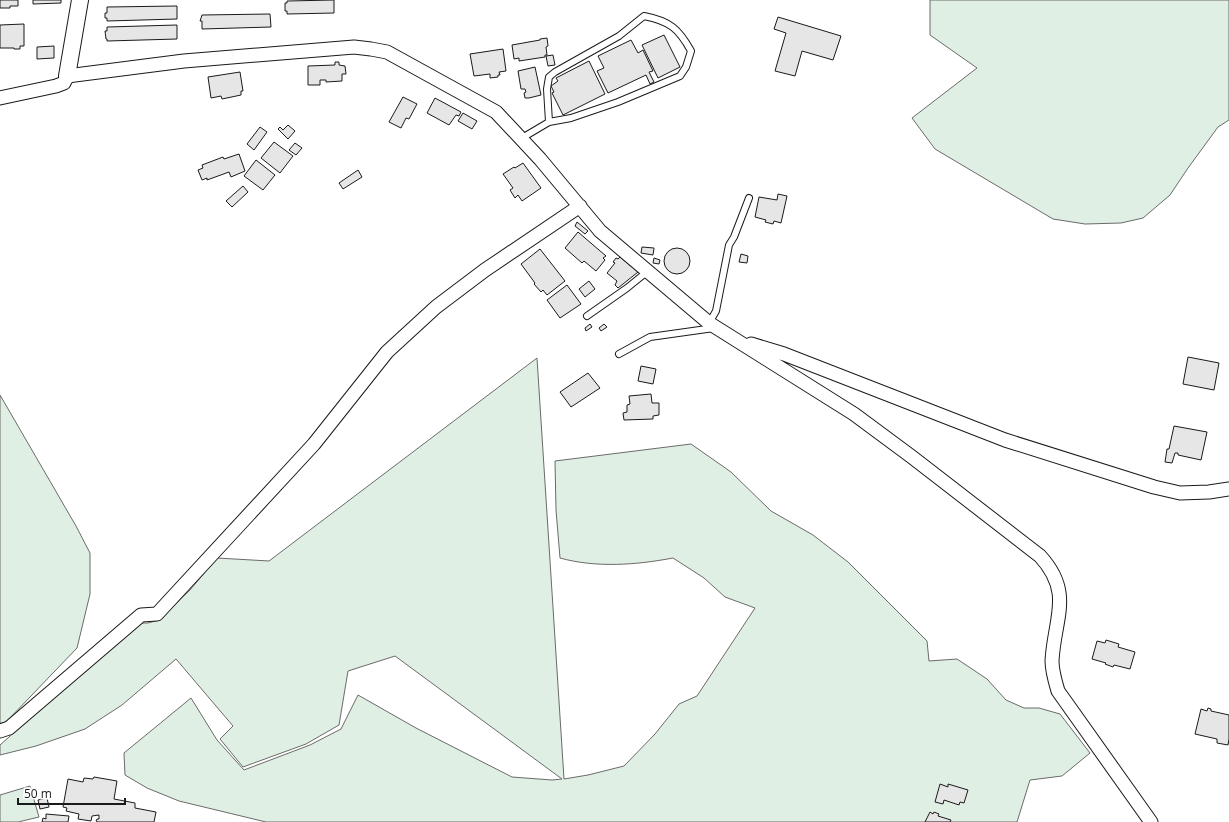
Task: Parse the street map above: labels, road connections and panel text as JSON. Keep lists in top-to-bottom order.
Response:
{
  "scale_bar": "50 m"
}
